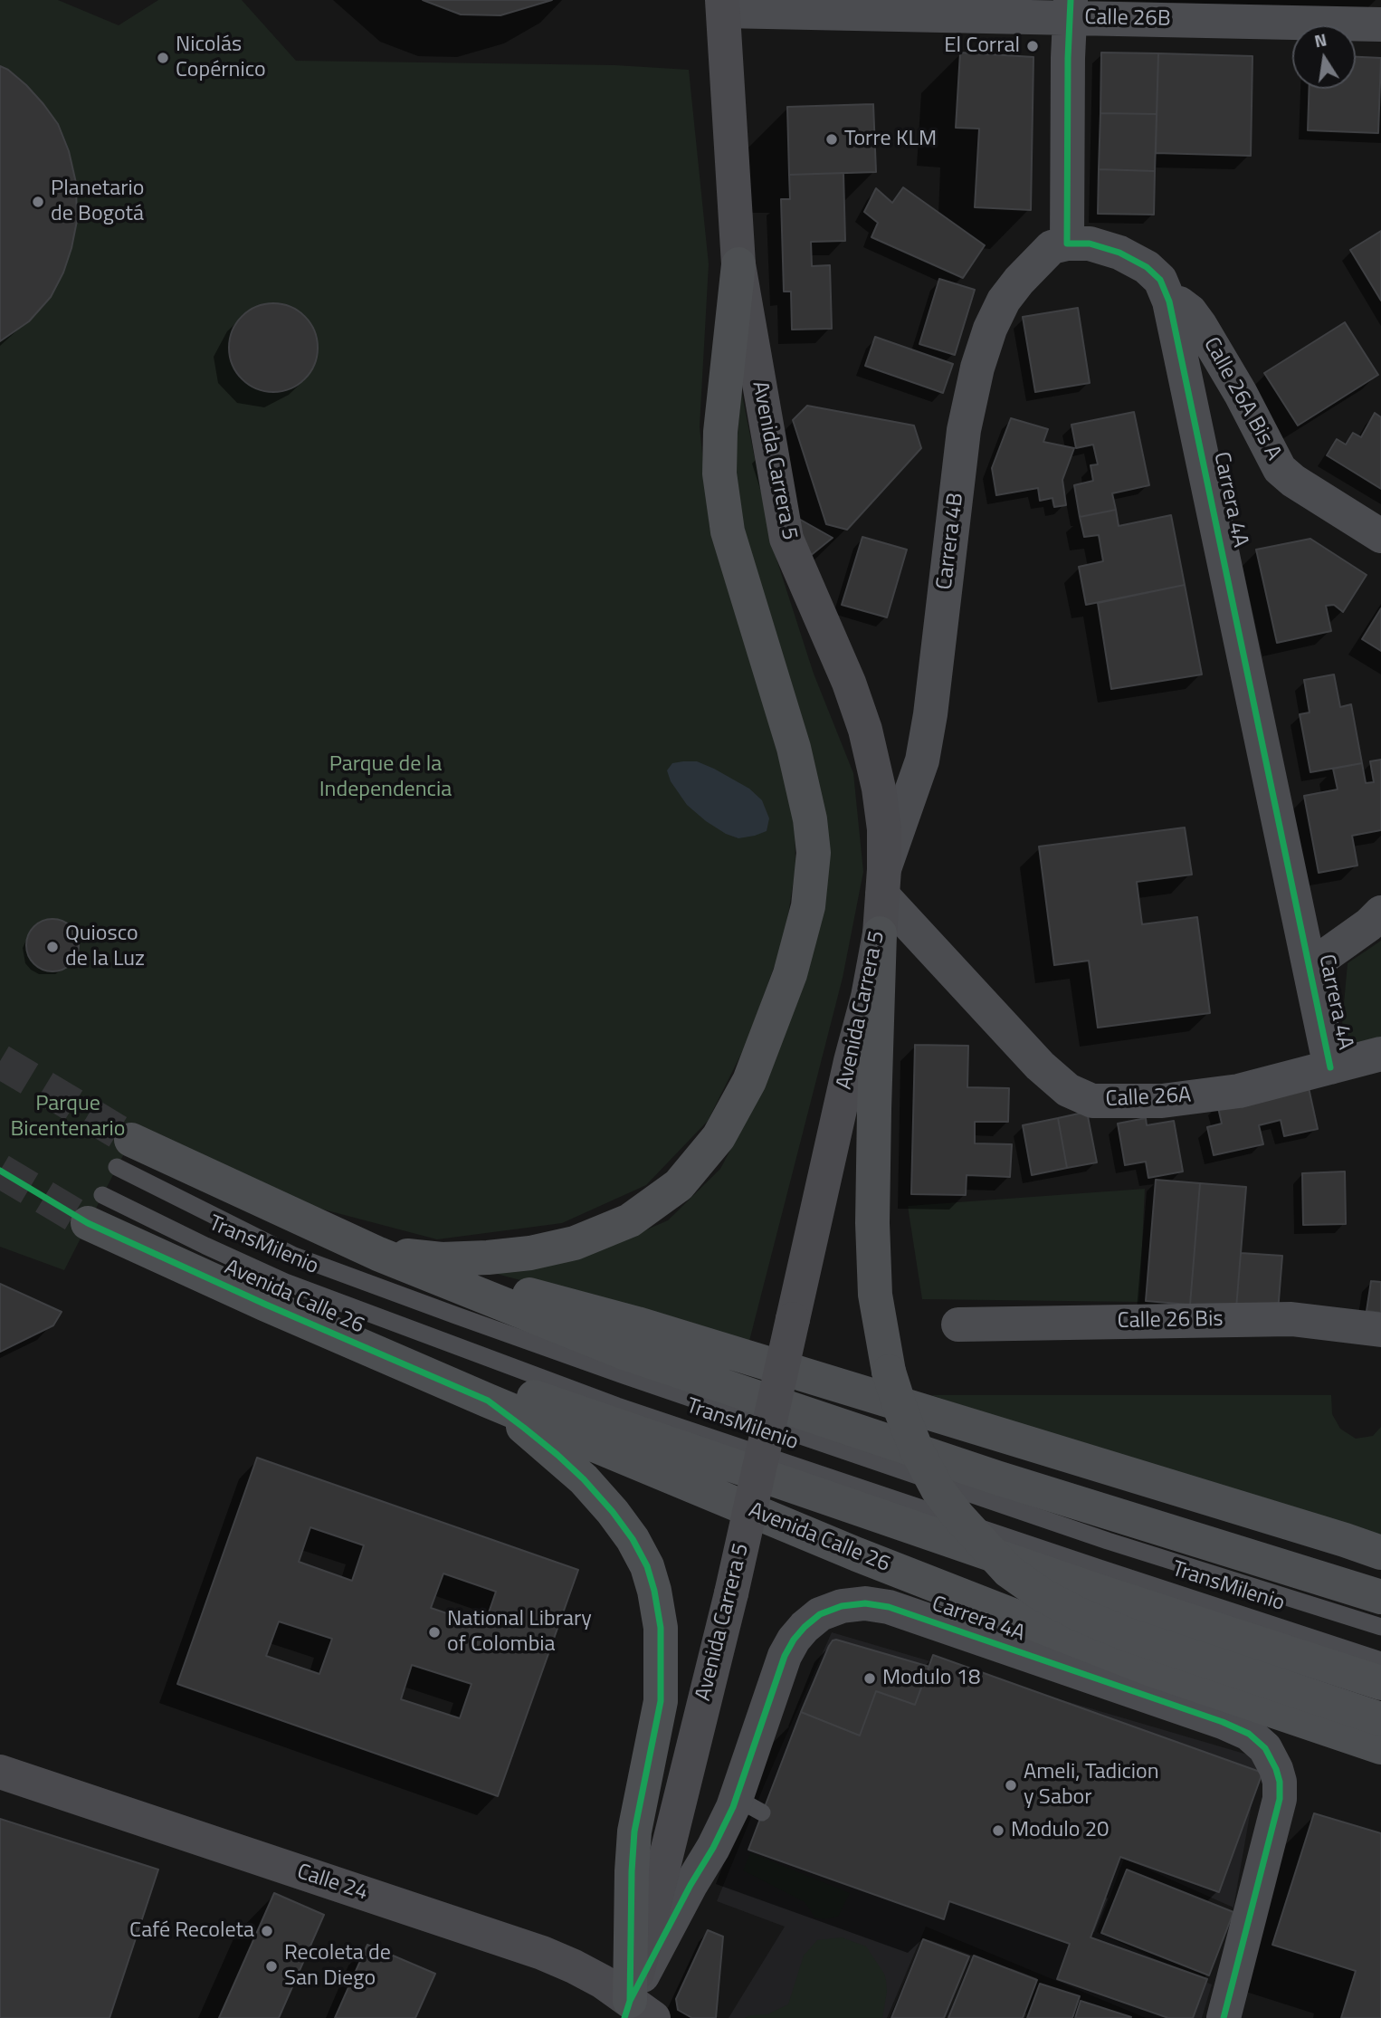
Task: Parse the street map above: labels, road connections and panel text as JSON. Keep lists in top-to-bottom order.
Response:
{
  "streets": {
    "main road": ["Avenida Carrera 5", "Avenida Calle 26", "Calle 24"],
    "street": [
      "Calle 26B",
      "Calle 26A Bis A",
      "Carrera 4A",
      "Carrera 4B",
      "Calle 26A",
      "Calle 26 Bis"
    ],
    "lane": ["TransMilenio"]
  },
  "crossings": [
    ["Calle 26B", "Avenida Carrera 5"],
    ["Calle 26A Bis A", "Carrera 4A"],
    ["Avenida Carrera 5", "Carrera 4A"],
    ["Avenida Carrera 5", "Carrera 4B"],
    ["Avenida Carrera 5", "Calle 26A"],
    ["Avenida Carrera 5", "Calle 24"],
    ["Carrera 4A", "Carrera 4B"],
    ["Carrera 4A", "Calle 26A"],
    ["Carrera 4A", "Calle 24"],
    ["Carrera 4B", "Calle 26A"],
    ["TransMilenio", "Avenida Calle 26"]
  ],
  "parks": ["Parque de la Independencia", "Parque Bicentenario"],
  "places": [
    "El Corral",
    "Nicolás Copérnico",
    "Torre KLM",
    "Planetario de Bogotá",
    "Quiosco de la Luz",
    "National Library of Colombia",
    "Modulo 18",
    "Ameli, Tadicion y Sabor",
    "Modulo 20",
    "Café Recoleta",
    "Recoleta de San Diego"
  ],
  "north": "top"
}
